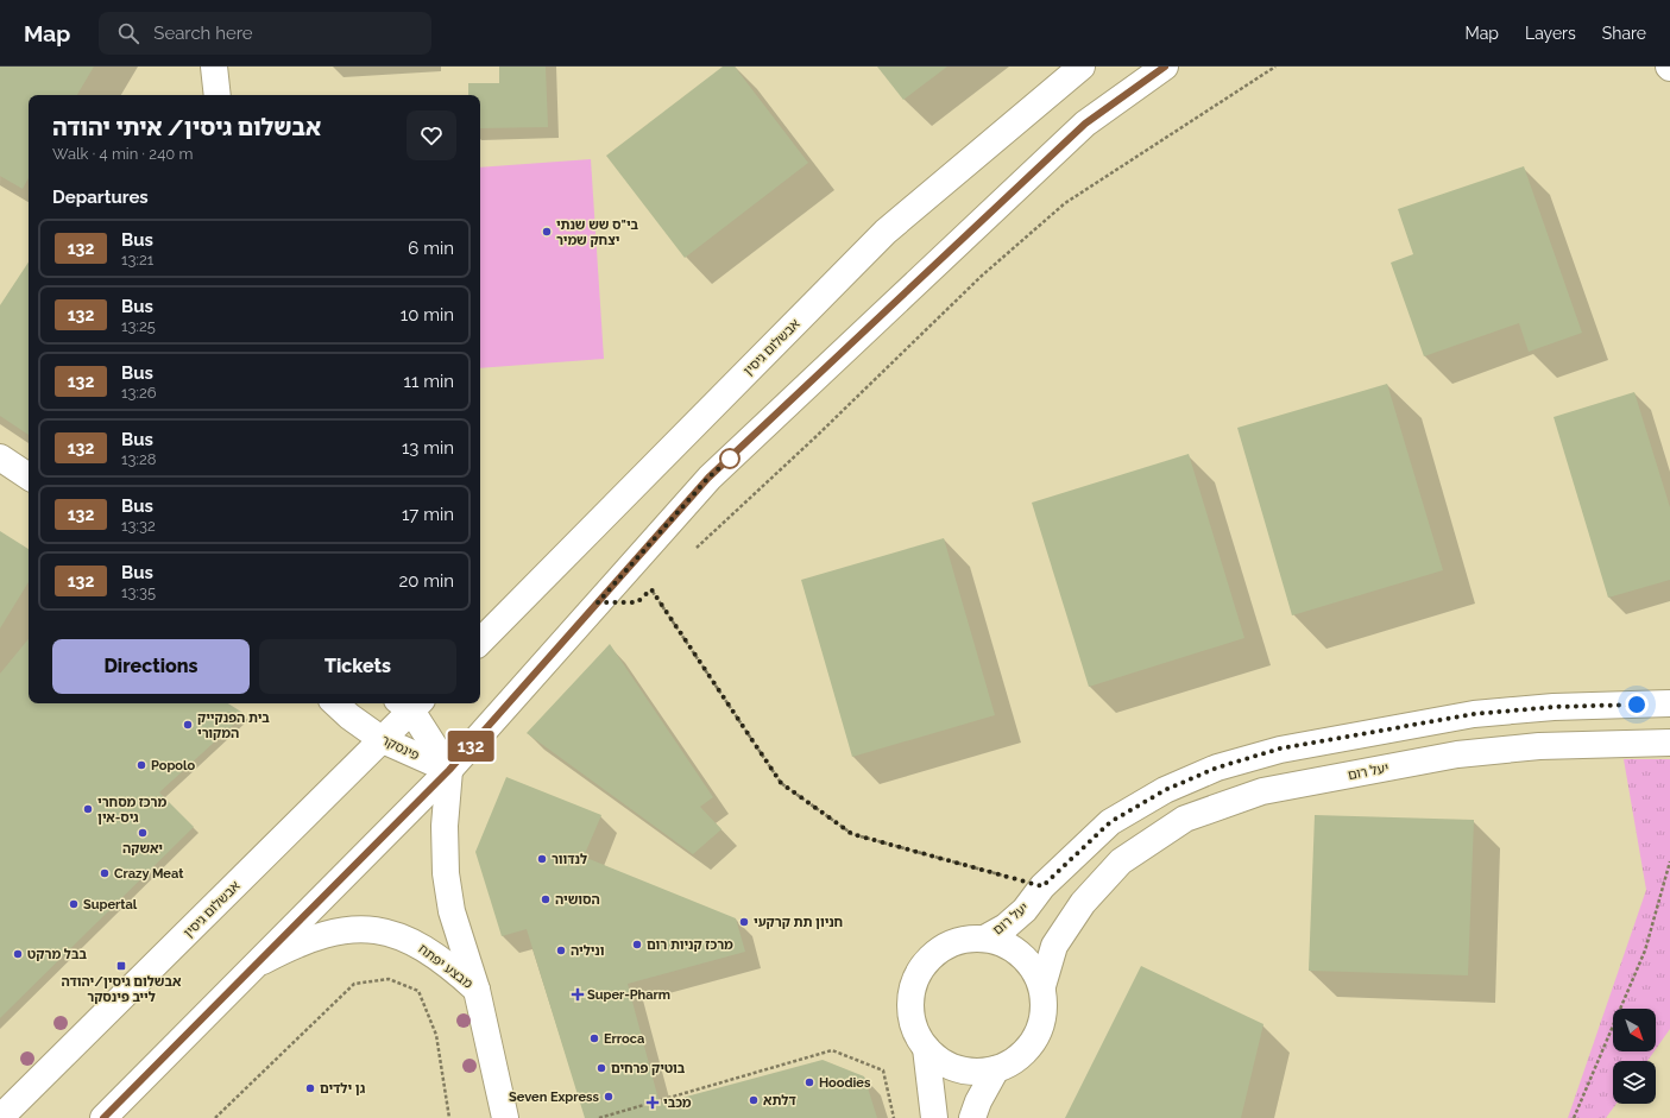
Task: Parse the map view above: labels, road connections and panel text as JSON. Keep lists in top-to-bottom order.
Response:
{
  "streets": {
    "street": [
      "אבשלום גיסין",
      "פינסקר",
      "יעל רום",
      "מבצע יפתח"
    ]
  },
  "crossings": [
    ["אבשלום גיסין", "פינסקר"],
    ["פינסקר", "מבצע יפתח"]
  ],
  "places": {
    "other": [
      "בי\"ס שש שנתי יצחק שמיר",
      "בית הפנקייק המקורי",
      "Popolo",
      "מרכז מסחרי גיס-אין",
      "יאשקה",
      "לנדוור",
      "Crazy Meat",
      "הסושיה",
      "Supertal",
      "חניון תת קרקעי",
      "מרכז קניות רום",
      "וניליה",
      "בבל מרקט",
      "Erroca",
      "בוטיק פרחים",
      "Hoodies",
      "גן ילדים",
      "Seven Express",
      "דלתא"
    ],
    "transit": ["אבשלום גיסין/יהודה לייב פינסקר"],
    "health": ["Super-Pharm", "מכבי"]
  },
  "lines": ["bus line 132"],
  "north": "bottom right",
  "page": {
    "header": "Map",
    "search": "Search here",
    "nav": ["Map", "Layers", "Share"],
    "on_map": "132",
    "heading": [
      ["אבשלום גיסין/ איתי יהודה", "Walk · 4 min · 240 m"],
      "Departures"
    ],
    "list": [
      {
        "mark": "132",
        "name": "Bus",
        "note": "13:21",
        "value": "6 min"
      },
      {
        "mark": "132",
        "name": "Bus",
        "note": "13:25",
        "value": "10 min"
      },
      {
        "mark": "132",
        "name": "Bus",
        "note": "13:26",
        "value": "11 min"
      },
      {
        "mark": "132",
        "name": "Bus",
        "note": "13:28",
        "value": "13 min"
      },
      {
        "mark": "132",
        "name": "Bus",
        "note": "13:32",
        "value": "17 min"
      },
      {
        "mark": "132",
        "name": "Bus",
        "note": "13:35",
        "value": "20 min"
      }
    ],
    "buttons": ["Directions", "Tickets"]
  }
}
